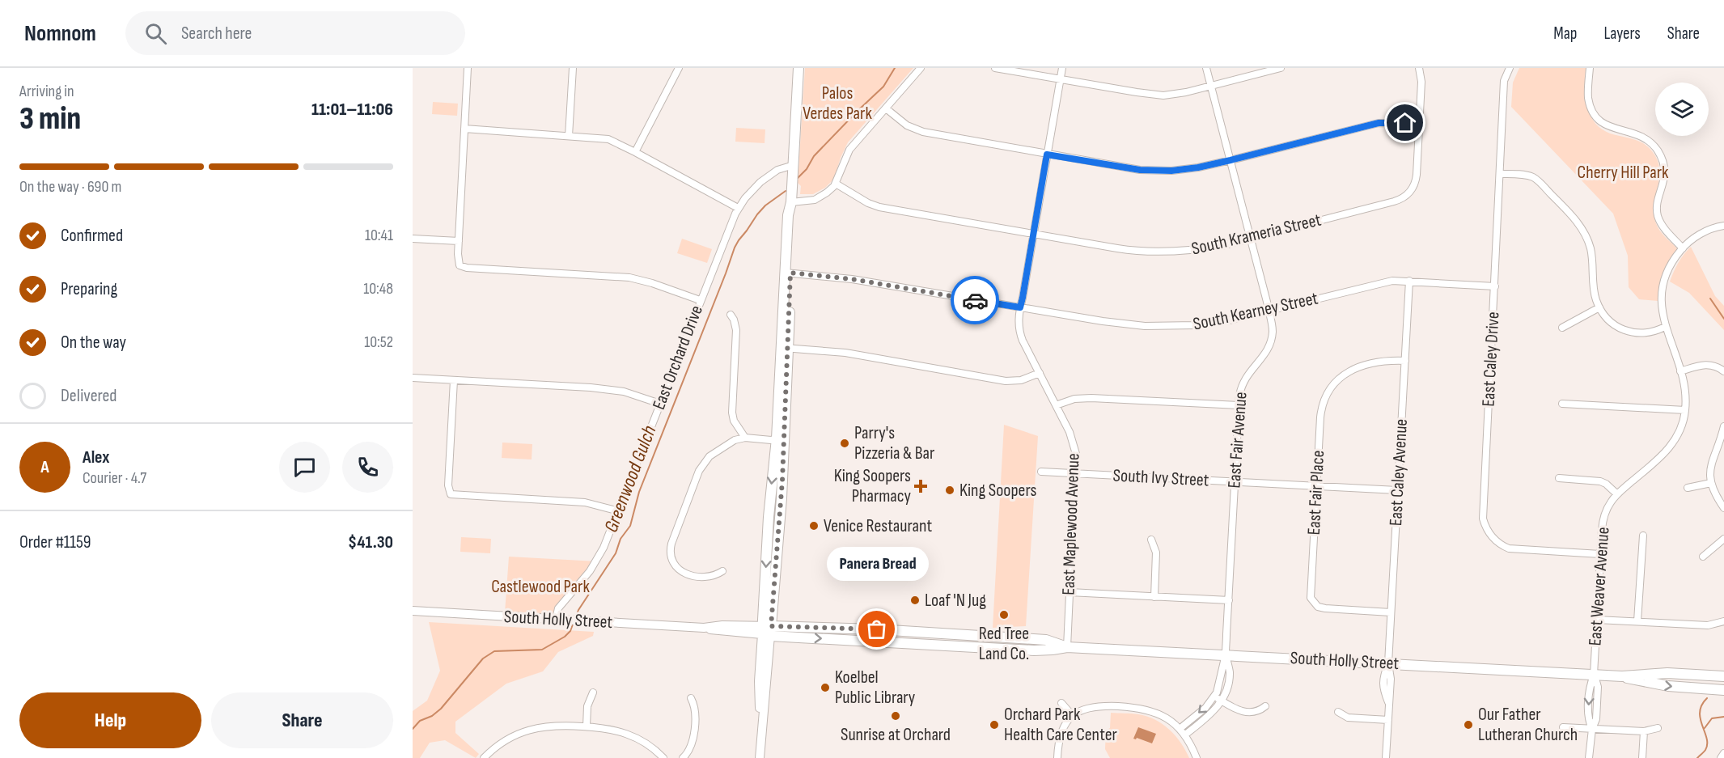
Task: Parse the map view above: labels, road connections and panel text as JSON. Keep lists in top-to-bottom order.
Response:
{
  "streets": {
    "main road": ["South Holly Street"],
    "street": [
      "South Krameria Street",
      "South Kearney Street",
      "East Orchard Drive",
      "East Caley Drive",
      "East Fair Avenue",
      "East Caley Avenue",
      "South Ivy Street",
      "East Fair Place",
      "East Maplewood Avenue",
      "East Weaver Avenue"
    ]
  },
  "crossings": [
    ["South Krameria Street", "East Fair Avenue"],
    ["South Krameria Street", "East Maplewood Avenue"],
    ["South Kearney Street", "East Caley Drive"],
    ["South Kearney Street", "East Fair Avenue"],
    ["South Kearney Street", "East Caley Avenue"],
    ["South Kearney Street", "East Maplewood Avenue"],
    ["East Orchard Drive", "South Holly Street"],
    ["East Caley Drive", "East Weaver Avenue"],
    ["East Fair Avenue", "South Ivy Street"],
    ["East Fair Avenue", "South Holly Street"],
    ["East Caley Avenue", "South Ivy Street"],
    ["East Caley Avenue", "East Fair Place"],
    ["East Caley Avenue", "South Holly Street"],
    ["South Ivy Street", "East Fair Place"],
    ["South Ivy Street", "East Maplewood Avenue"],
    ["East Maplewood Avenue", "South Holly Street"],
    ["East Weaver Avenue", "South Holly Street"]
  ],
  "water": ["Greenwood Gulch"],
  "parks": ["Palos Verdes Park", "Cherry Hill Park", "Castlewood Park"],
  "places": {
    "other": [
      "Parry's Pizzeria & Bar",
      "King Soopers",
      "Venice Restaurant",
      "Loaf 'N Jug",
      "Red Tree Land Co.",
      "Panera Bread",
      "Koelbel Public Library",
      "Sunrise at Orchard",
      "Orchard Park Health Care Center",
      "Our Father Lutheran Church"
    ],
    "health": ["King Soopers Pharmacy"]
  },
  "page": {
    "header": "Nomnom",
    "search": "Search here",
    "nav": ["Map", "Layers", "Share"],
    "heading": ["3 min", "Arriving in", "11:01–11:06"],
    "panel": [
      "Alex",
      "Courier · 4.7",
      "Order #1159",
      "$41.30"
    ],
    "bar": "On the way · 690 m",
    "list": [
      ["Confirmed", "10:41"],
      ["Preparing", "10:48"],
      ["On the way", "10:52"],
      "Delivered"
    ],
    "round": "A",
    "bubble": "Panera Bread",
    "buttons": ["Help", "Share"]
  }
}
